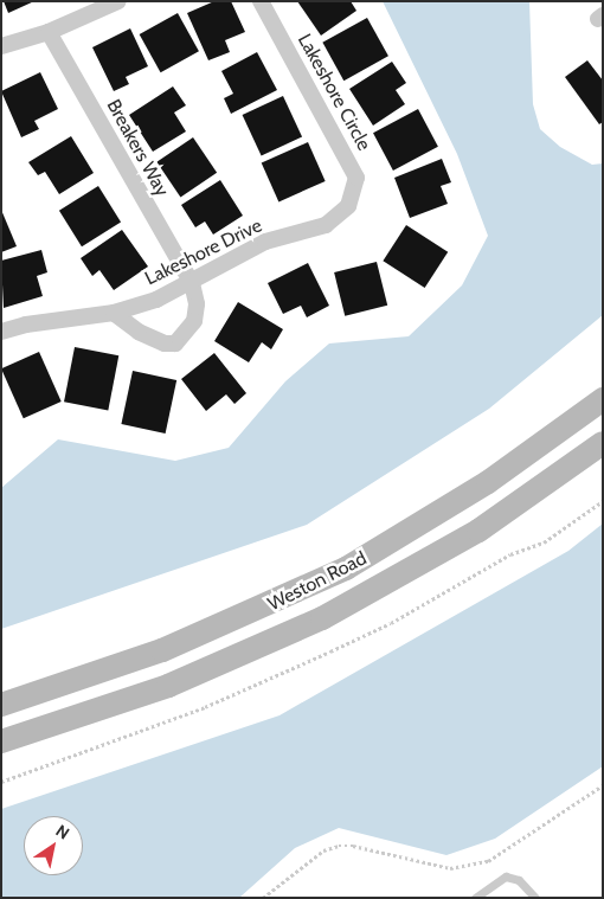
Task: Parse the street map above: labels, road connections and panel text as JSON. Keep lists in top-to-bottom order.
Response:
{
  "streets": {
    "main road": ["Weston Road"],
    "street": ["Lakeshore Circle", "Breakers Way", "Lakeshore Drive"]
  },
  "crossings": [
    ["Lakeshore Circle", "Lakeshore Drive"],
    ["Breakers Way", "Lakeshore Drive"]
  ],
  "north": "top right"
}
